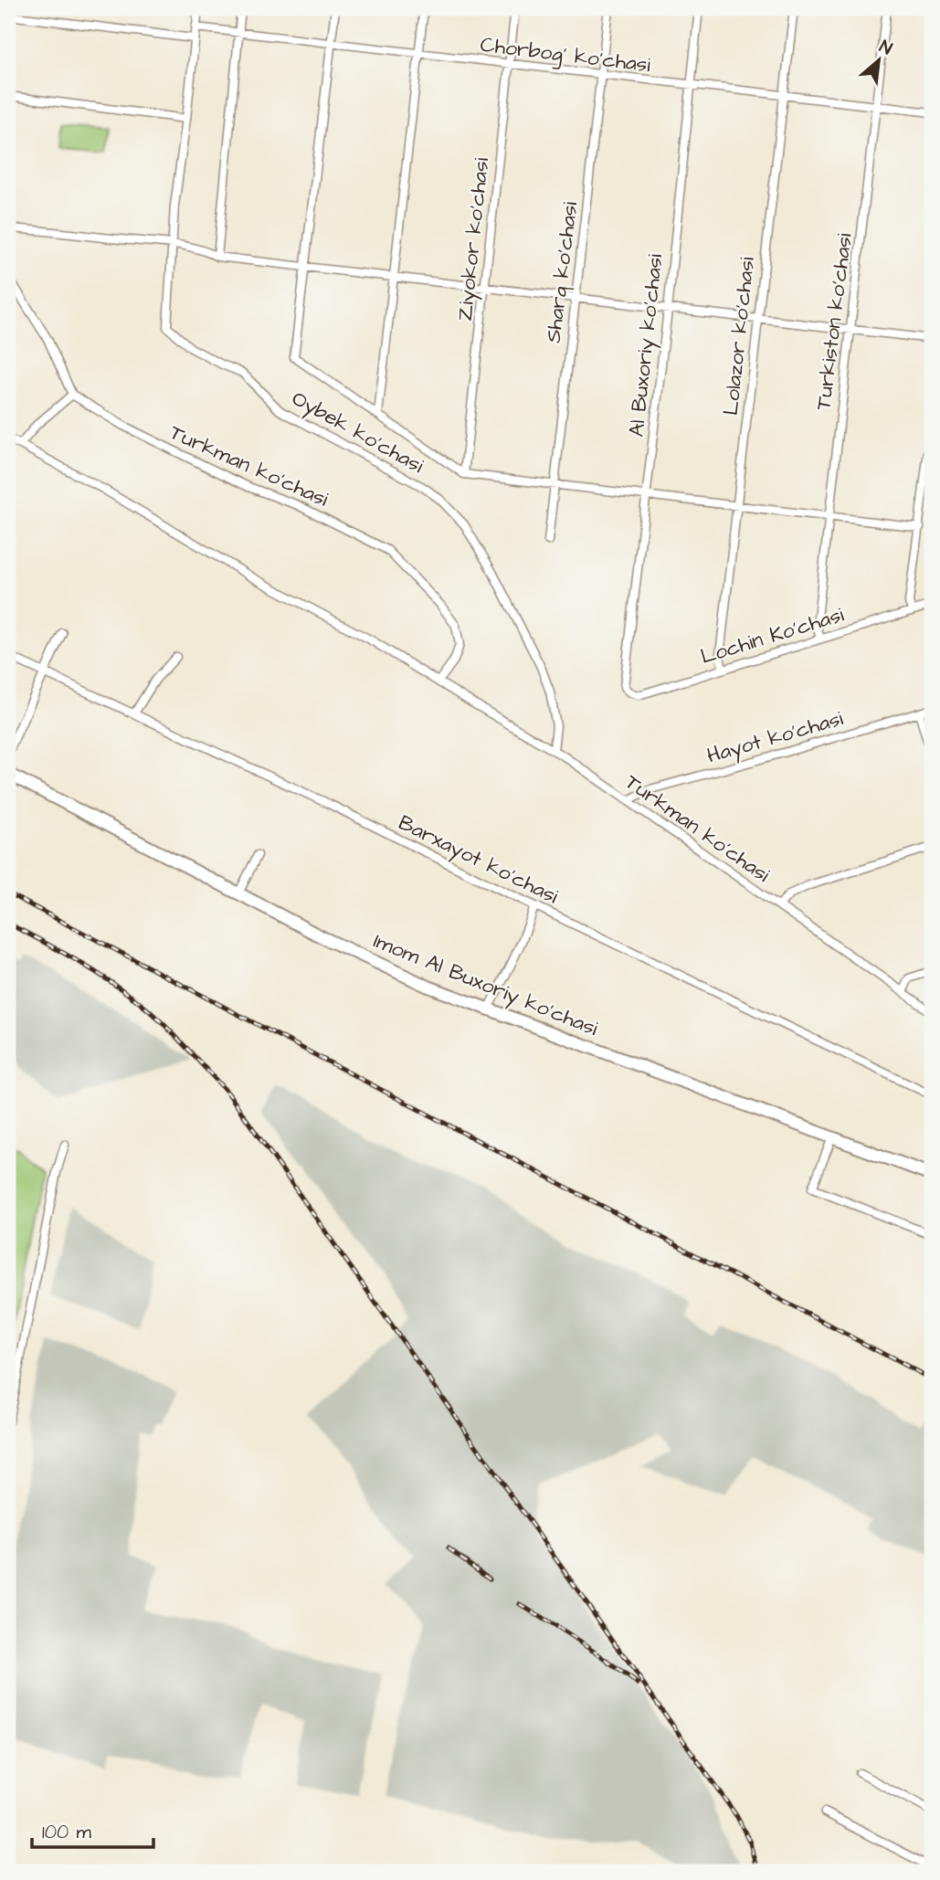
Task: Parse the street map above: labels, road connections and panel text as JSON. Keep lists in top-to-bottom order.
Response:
{
  "streets": {
    "main road": ["Imom Al Buxoriy ko'chasi"],
    "street": [
      "Chorbog' ko'chasi",
      "Ziyokor ko'chasi",
      "Sharq ko'chasi",
      "Turkiston ko'chasi",
      "Lolazor ko'chasi",
      "Al Buxoriy ko'chasi",
      "Oybek ko'chasi",
      "Turkman ko'chasi",
      "Lochin Ko'chasi",
      "Hayot ko'chasi",
      "Barxayot ko'chasi"
    ]
  },
  "crossings": [
    ["Chorbog' ko'chasi", "Ziyokor ko'chasi"],
    ["Chorbog' ko'chasi", "Sharq ko'chasi"],
    ["Chorbog' ko'chasi", "Turkiston ko'chasi"],
    ["Chorbog' ko'chasi", "Lolazor ko'chasi"],
    ["Chorbog' ko'chasi", "Al Buxoriy ko'chasi"],
    ["Chorbog' ko'chasi", "Oybek ko'chasi"],
    ["Turkiston ko'chasi", "Lochin Ko'chasi"],
    ["Lolazor ko'chasi", "Lochin Ko'chasi"],
    ["Al Buxoriy ko'chasi", "Lochin Ko'chasi"],
    ["Oybek ko'chasi", "Turkman ko'chasi"],
    ["Turkman ko'chasi", "Hayot ko'chasi"]
  ],
  "scale_bar": "100 m",
  "north": "top right"
}
